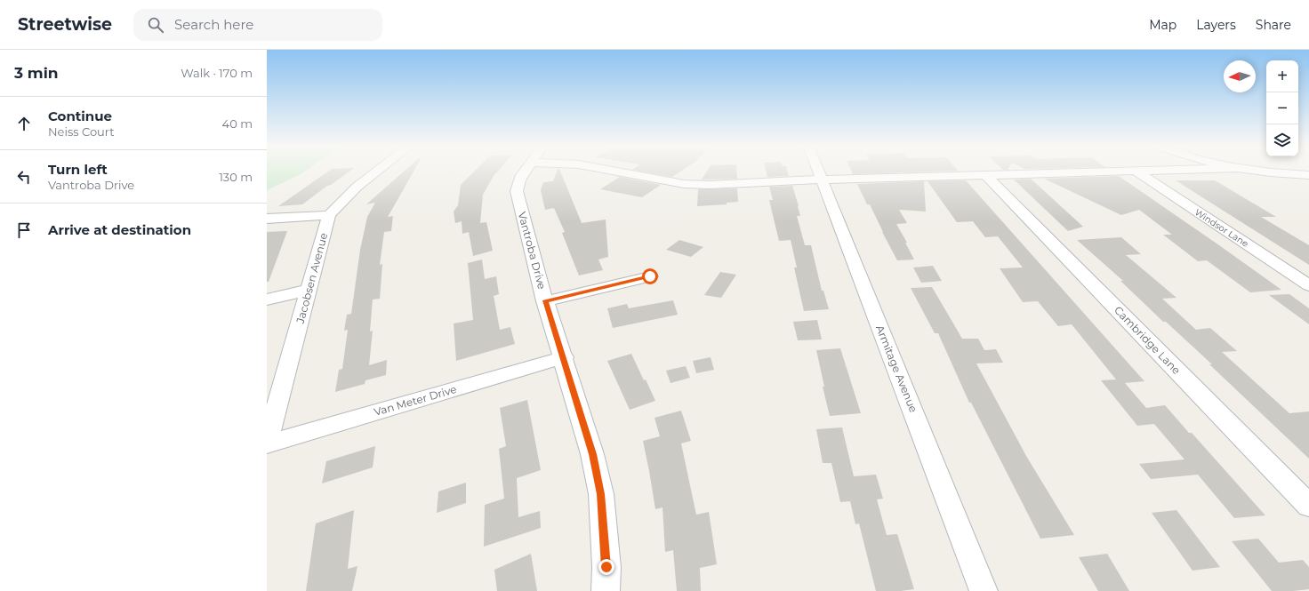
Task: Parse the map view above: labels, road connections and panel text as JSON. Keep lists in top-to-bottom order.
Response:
{
  "streets": {
    "street": [
      "Windsor Lane",
      "Vantroba Drive",
      "Jacobsen Avenue",
      "Cambridge Lane",
      "Armitage Avenue",
      "Van Meter Drive"
    ]
  },
  "crossings": [
    ["Vantroba Drive", "Van Meter Drive"],
    ["Jacobsen Avenue", "Van Meter Drive"]
  ],
  "north": "left",
  "page": {
    "header": "Streetwise",
    "search": "Search here",
    "nav": ["Map", "Layers", "Share"],
    "heading": ["3 min", "Walk · 170 m"],
    "map_buttons": ["+", "−"],
    "list": [
      ["Continue", "Neiss Court", "40 m"],
      ["Turn left", "Vantroba Drive", "130 m"],
      "Arrive at destination"
    ]
  }
}
